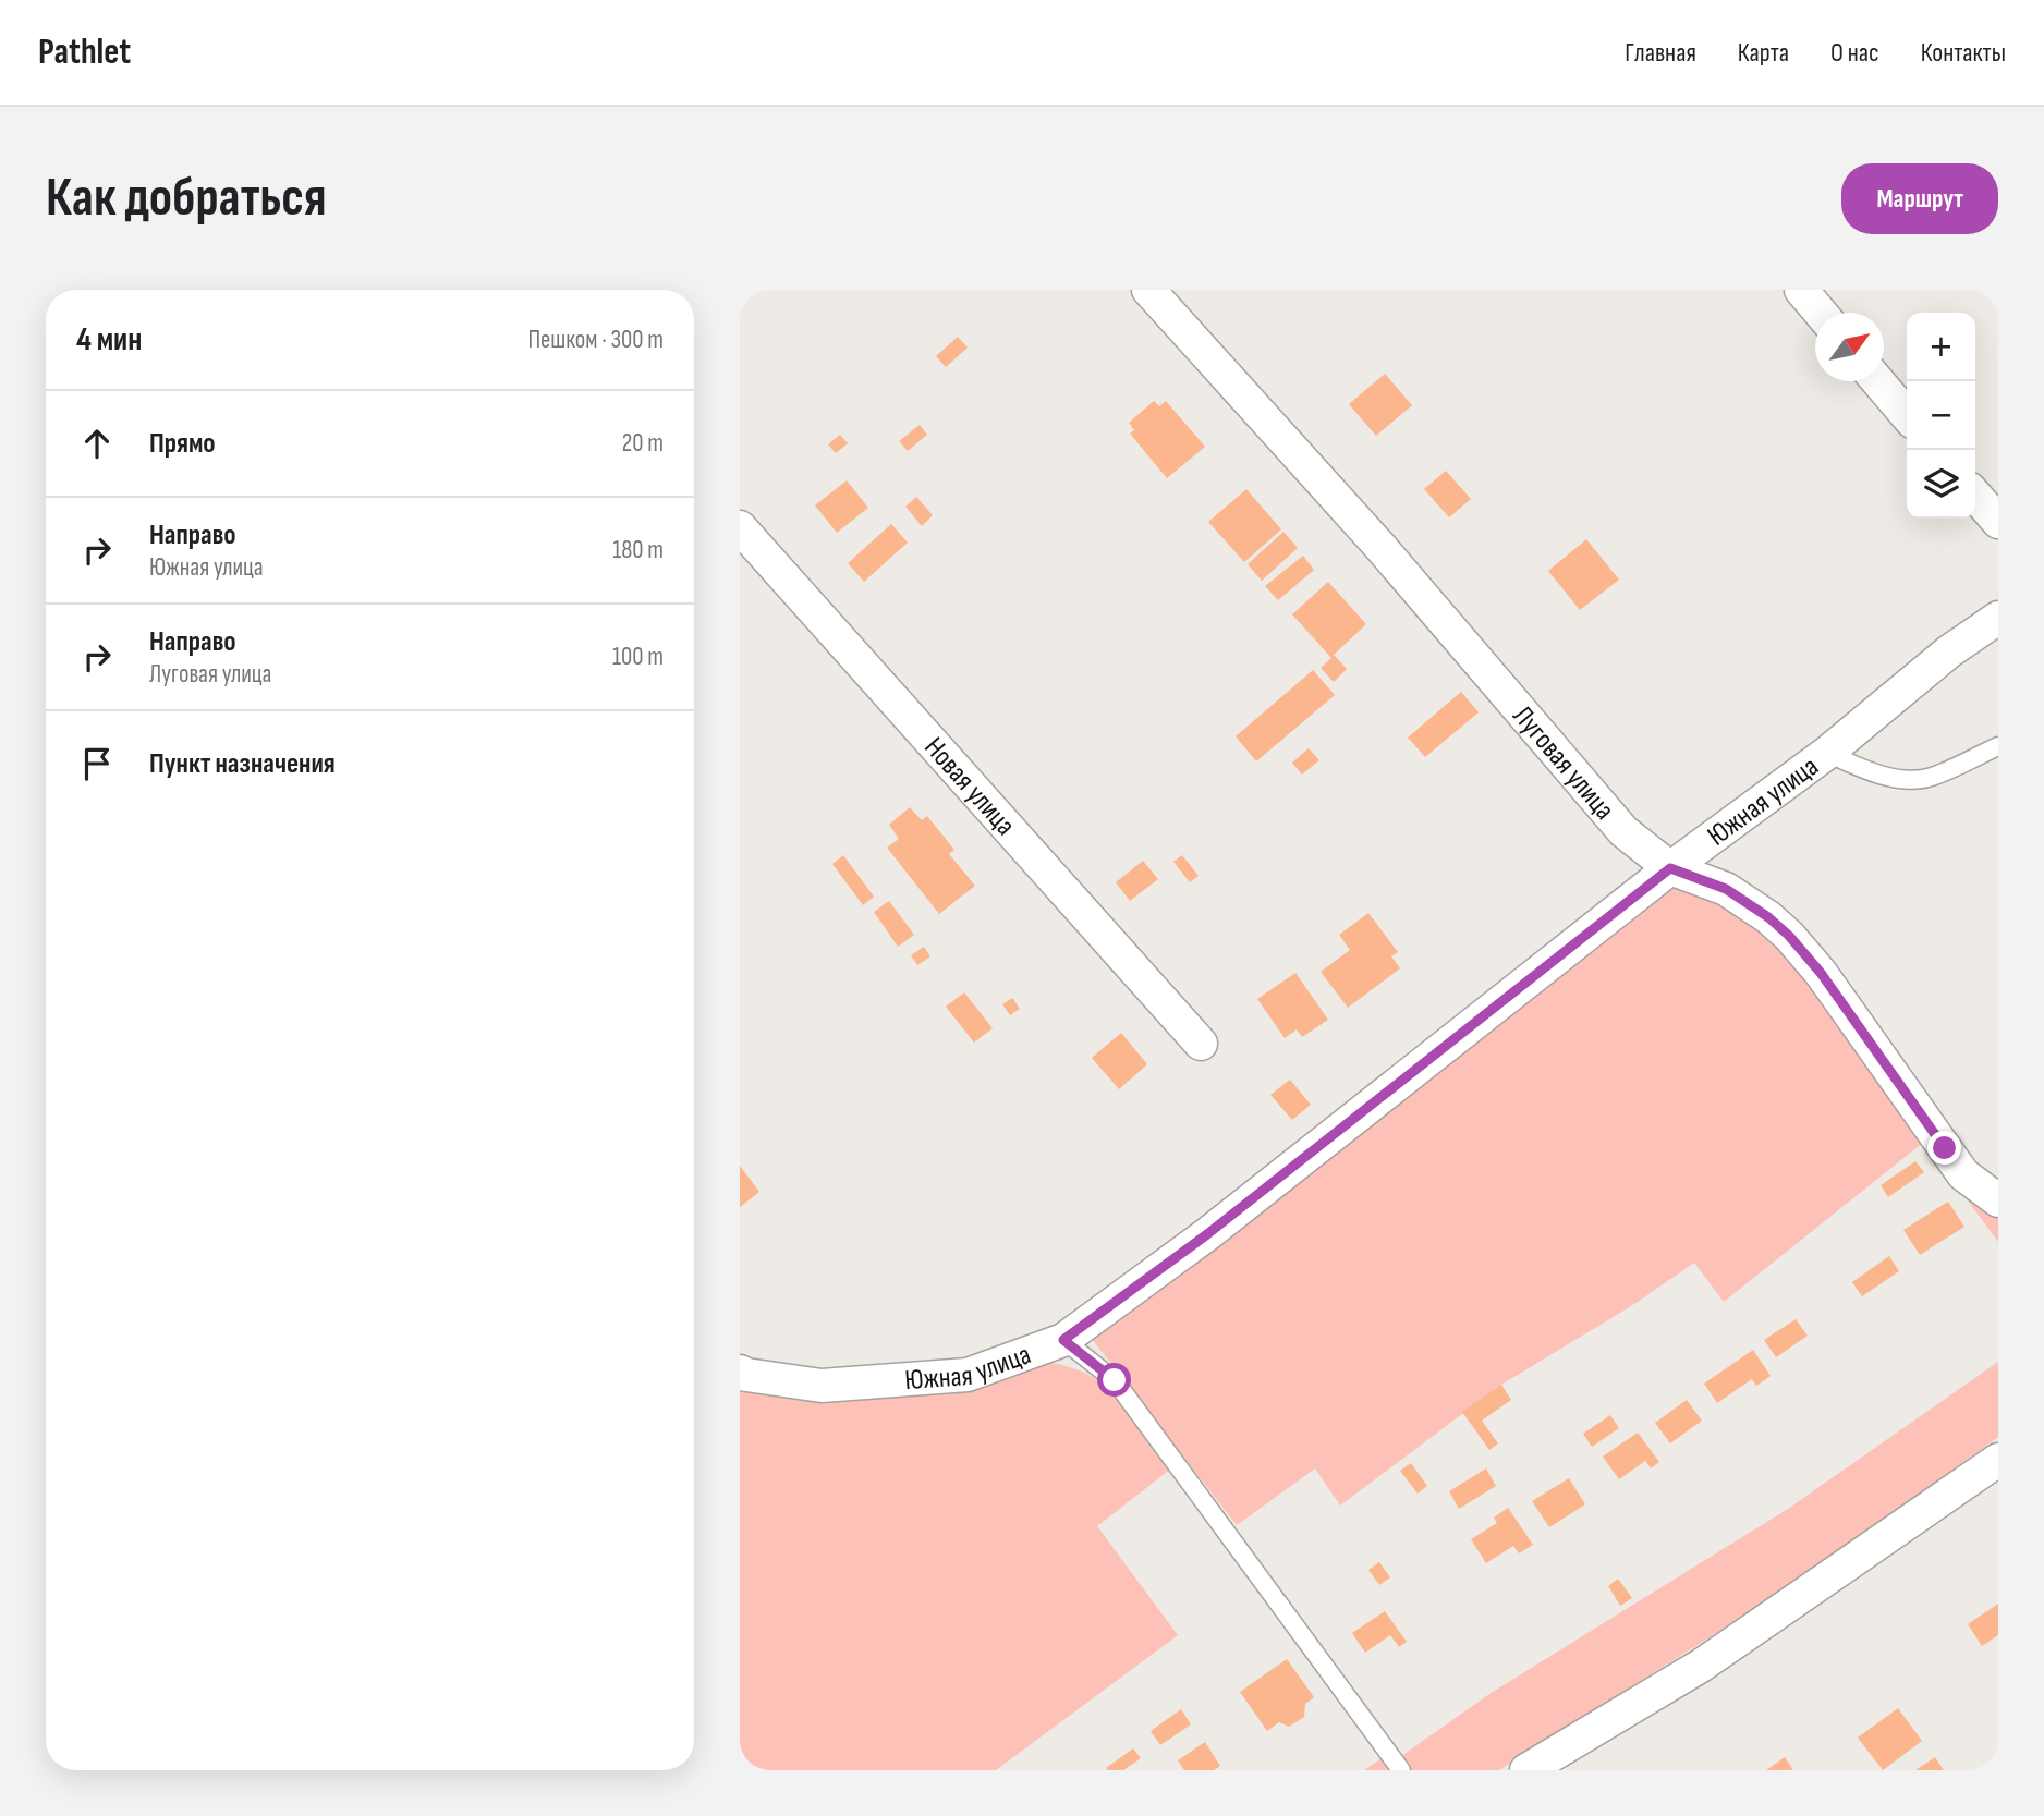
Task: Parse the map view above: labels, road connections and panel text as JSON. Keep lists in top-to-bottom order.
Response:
{
  "streets": {
    "street": ["Луговая улица", "Новая улица", "Южная улица"]
  },
  "crossings": [
    ["Луговая улица", "Южная улица"]
  ],
  "north": "top right",
  "page": {
    "header": "Pathlet",
    "nav": [
      "Главная",
      "Карта",
      "О нас",
      "Контакты"
    ],
    "buttons": "Маршрут",
    "title": "Как добраться",
    "heading": ["4 мин", "Пешком · 300 m"],
    "map_buttons": ["+", "−"],
    "list": [
      ["Прямо", "20 m"],
      ["Направо", "Южная улица", "180 m"],
      ["Направо", "Луговая улица", "100 m"],
      "Пункт назначения"
    ]
  }
}
